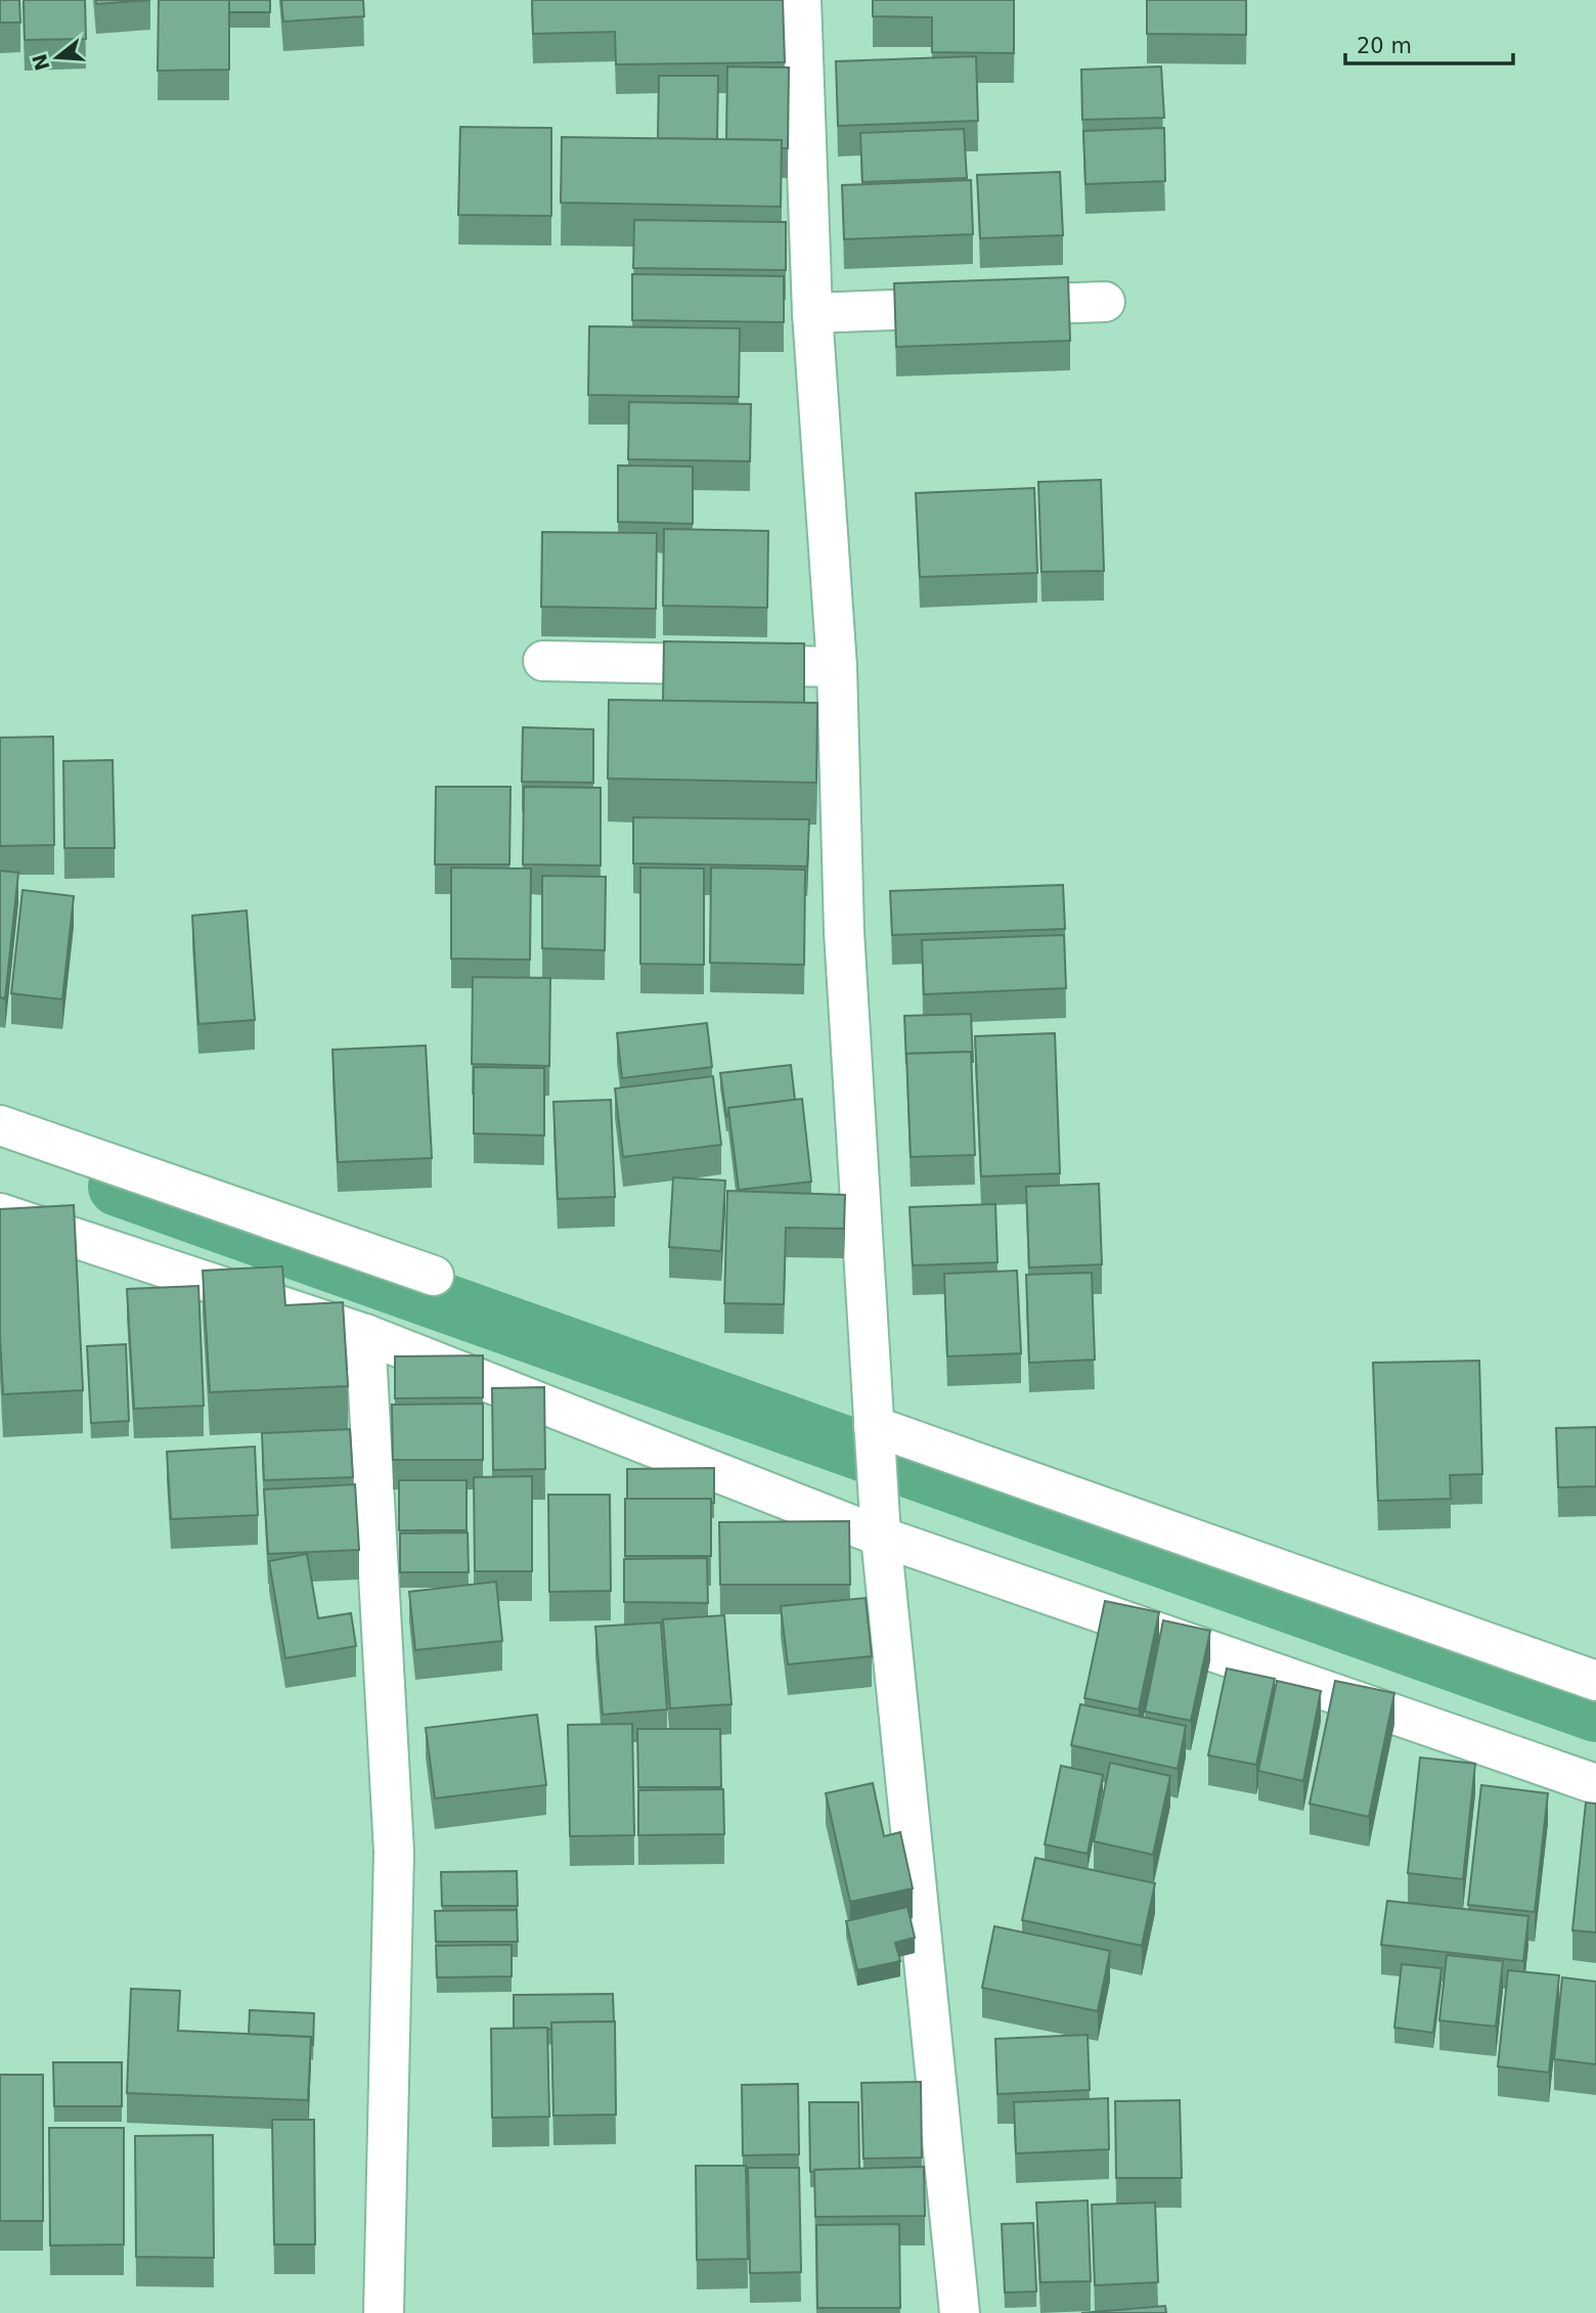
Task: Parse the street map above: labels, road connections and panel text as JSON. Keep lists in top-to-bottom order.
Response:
{
  "scale_bar": "20 m",
  "north": "left"
}
